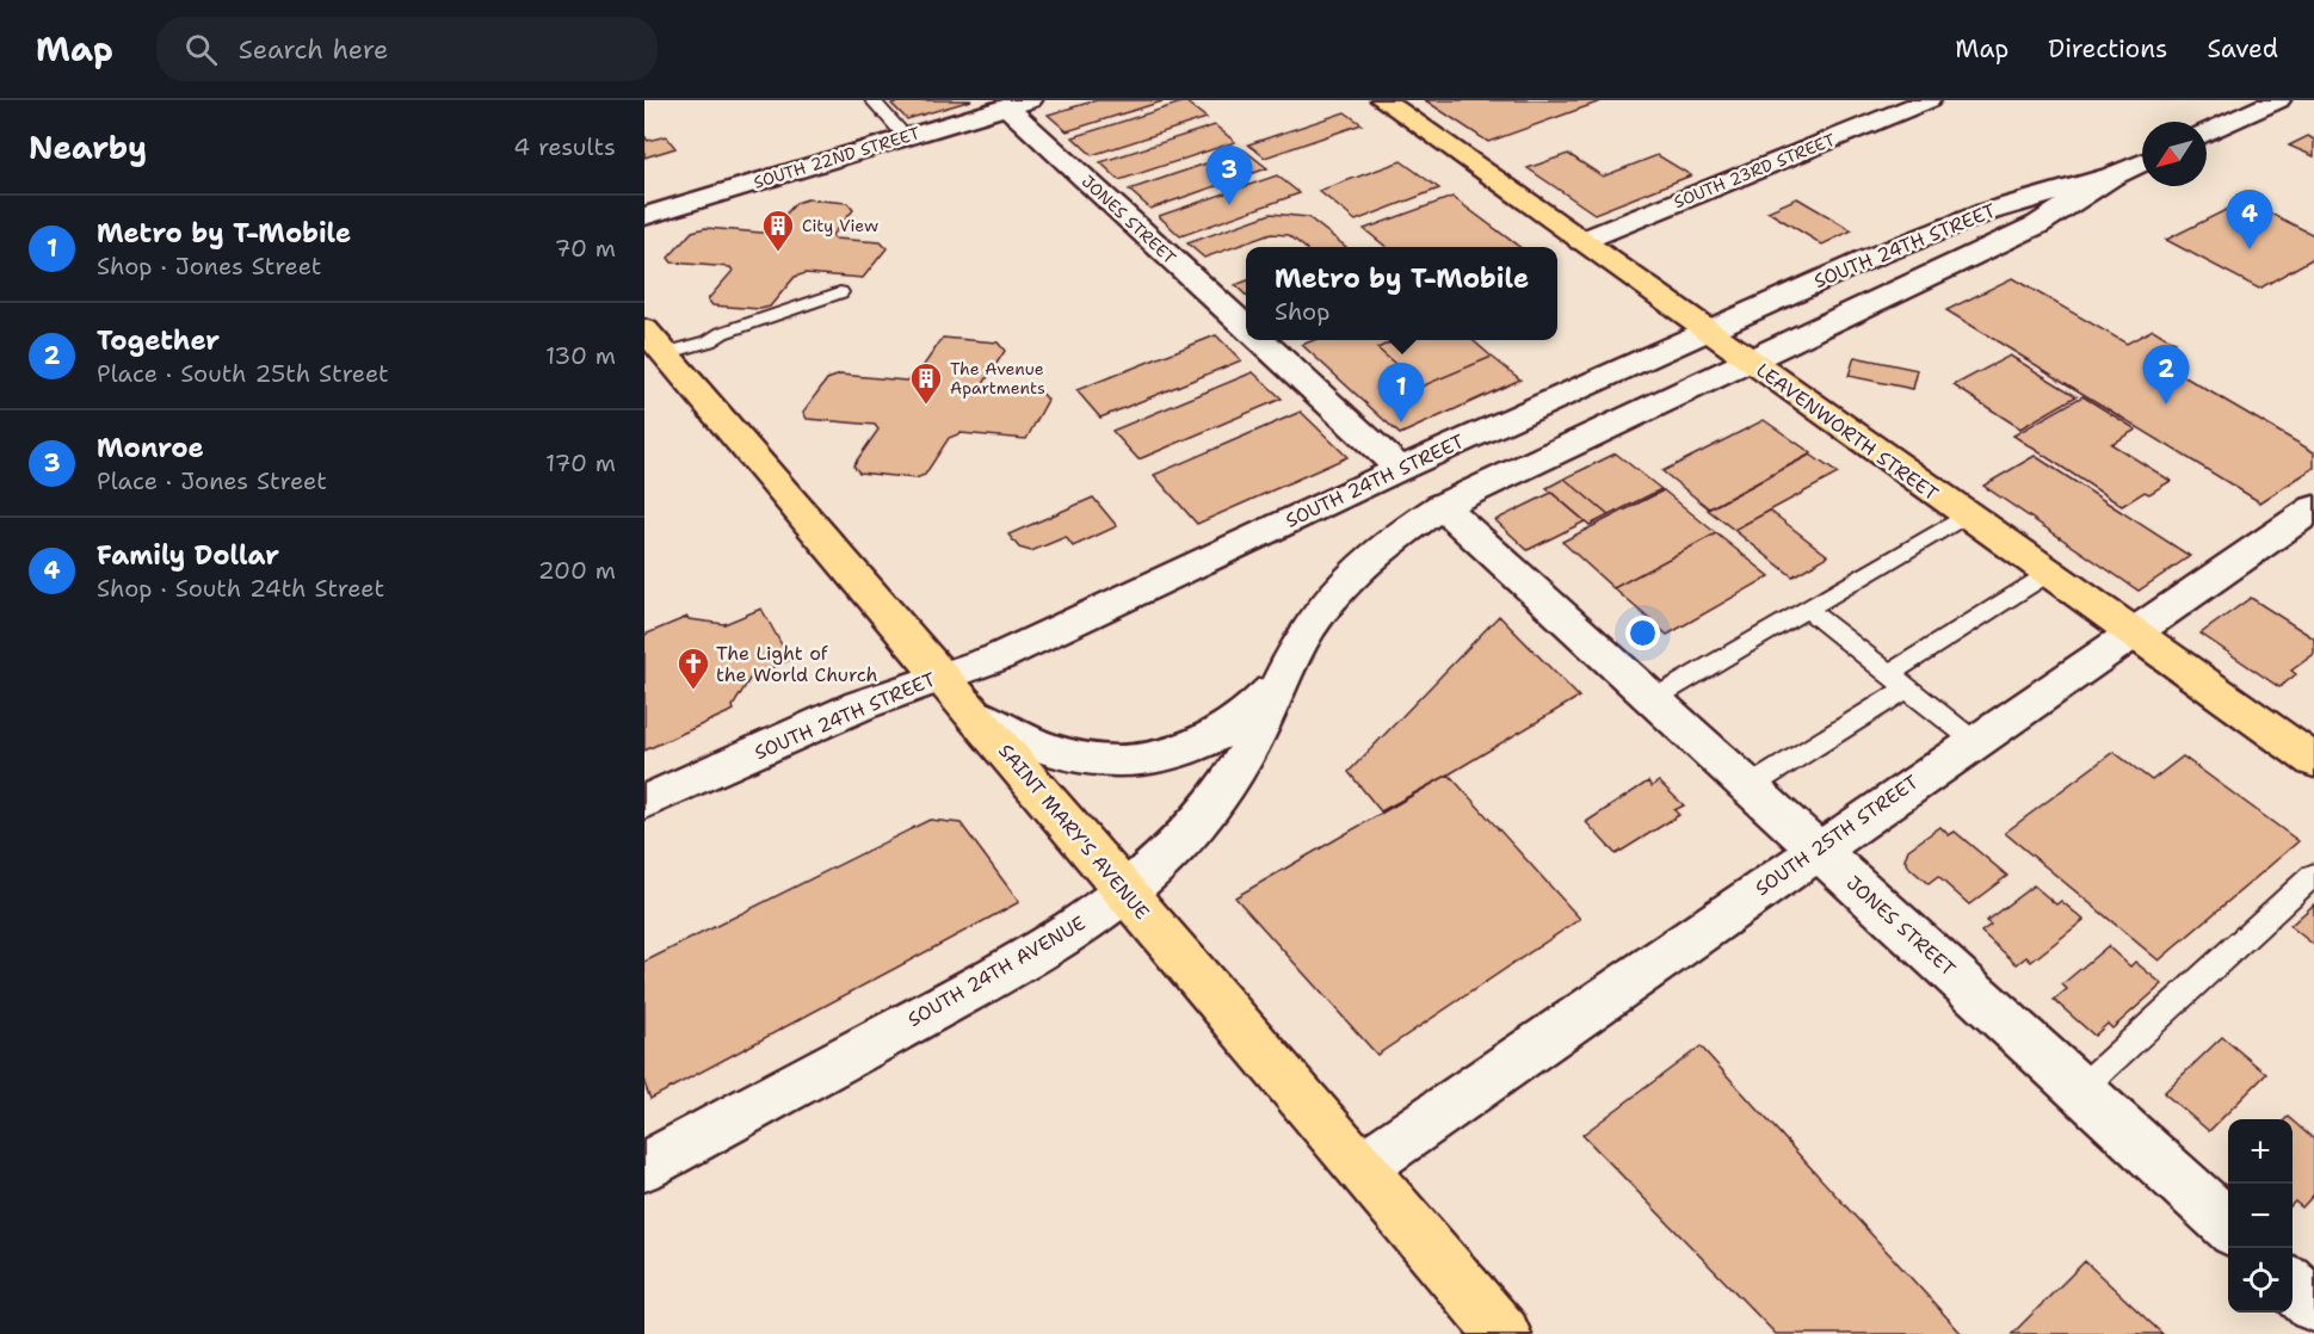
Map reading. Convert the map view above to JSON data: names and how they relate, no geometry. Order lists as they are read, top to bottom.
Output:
{
  "streets": {
    "main road": [
      "SOUTH 22ND STREET",
      "SOUTH 23RD STREET",
      "JONES STREET",
      "SOUTH 24TH STREET",
      "LEAVENWORTH STREET",
      "SAINT MARY'S AVENUE",
      "SOUTH 25TH STREET",
      "SOUTH 24TH AVENUE"
    ]
  },
  "crossings": [
    ["SOUTH 22ND STREET", "JONES STREET"],
    ["SOUTH 23RD STREET", "LEAVENWORTH STREET"],
    ["JONES STREET", "SOUTH 24TH STREET"],
    ["JONES STREET", "SOUTH 25TH STREET"],
    ["JONES STREET", "SOUTH 24TH AVENUE"],
    ["SOUTH 24TH STREET", "LEAVENWORTH STREET"],
    ["SOUTH 24TH STREET", "SAINT MARY'S AVENUE"],
    ["SOUTH 24TH STREET", "SOUTH 24TH AVENUE"],
    ["LEAVENWORTH STREET", "SOUTH 25TH STREET"],
    ["SAINT MARY'S AVENUE", "SOUTH 25TH STREET"],
    ["SAINT MARY'S AVENUE", "SOUTH 24TH AVENUE"]
  ],
  "places": {
    "building": ["City View", "The Avenue Apartments"],
    "church": ["The Light of the World Church"]
  },
  "north": "bottom left",
  "page": {
    "header": "Map",
    "search": "Search here",
    "nav": ["Map", "Directions", "Saved"],
    "heading": ["Nearby", "4 results"],
    "pins": [
      "3",
      "4",
      "2",
      "1"
    ],
    "list": [
      {
        "mark": "1",
        "name": "Metro by T-Mobile",
        "note": "Shop · Jones Street",
        "value": "70 m"
      },
      {
        "mark": "2",
        "name": "Together",
        "note": "Place · South 25th Street",
        "value": "130 m"
      },
      {
        "mark": "3",
        "name": "Monroe",
        "note": "Place · Jones Street",
        "value": "170 m"
      },
      {
        "mark": "4",
        "name": "Family Dollar",
        "note": "Shop · South 24th Street",
        "value": "200 m"
      }
    ],
    "popup": ["Metro by T-Mobile", "Shop"],
    "map_buttons": ["+", "−"]
  }
}
